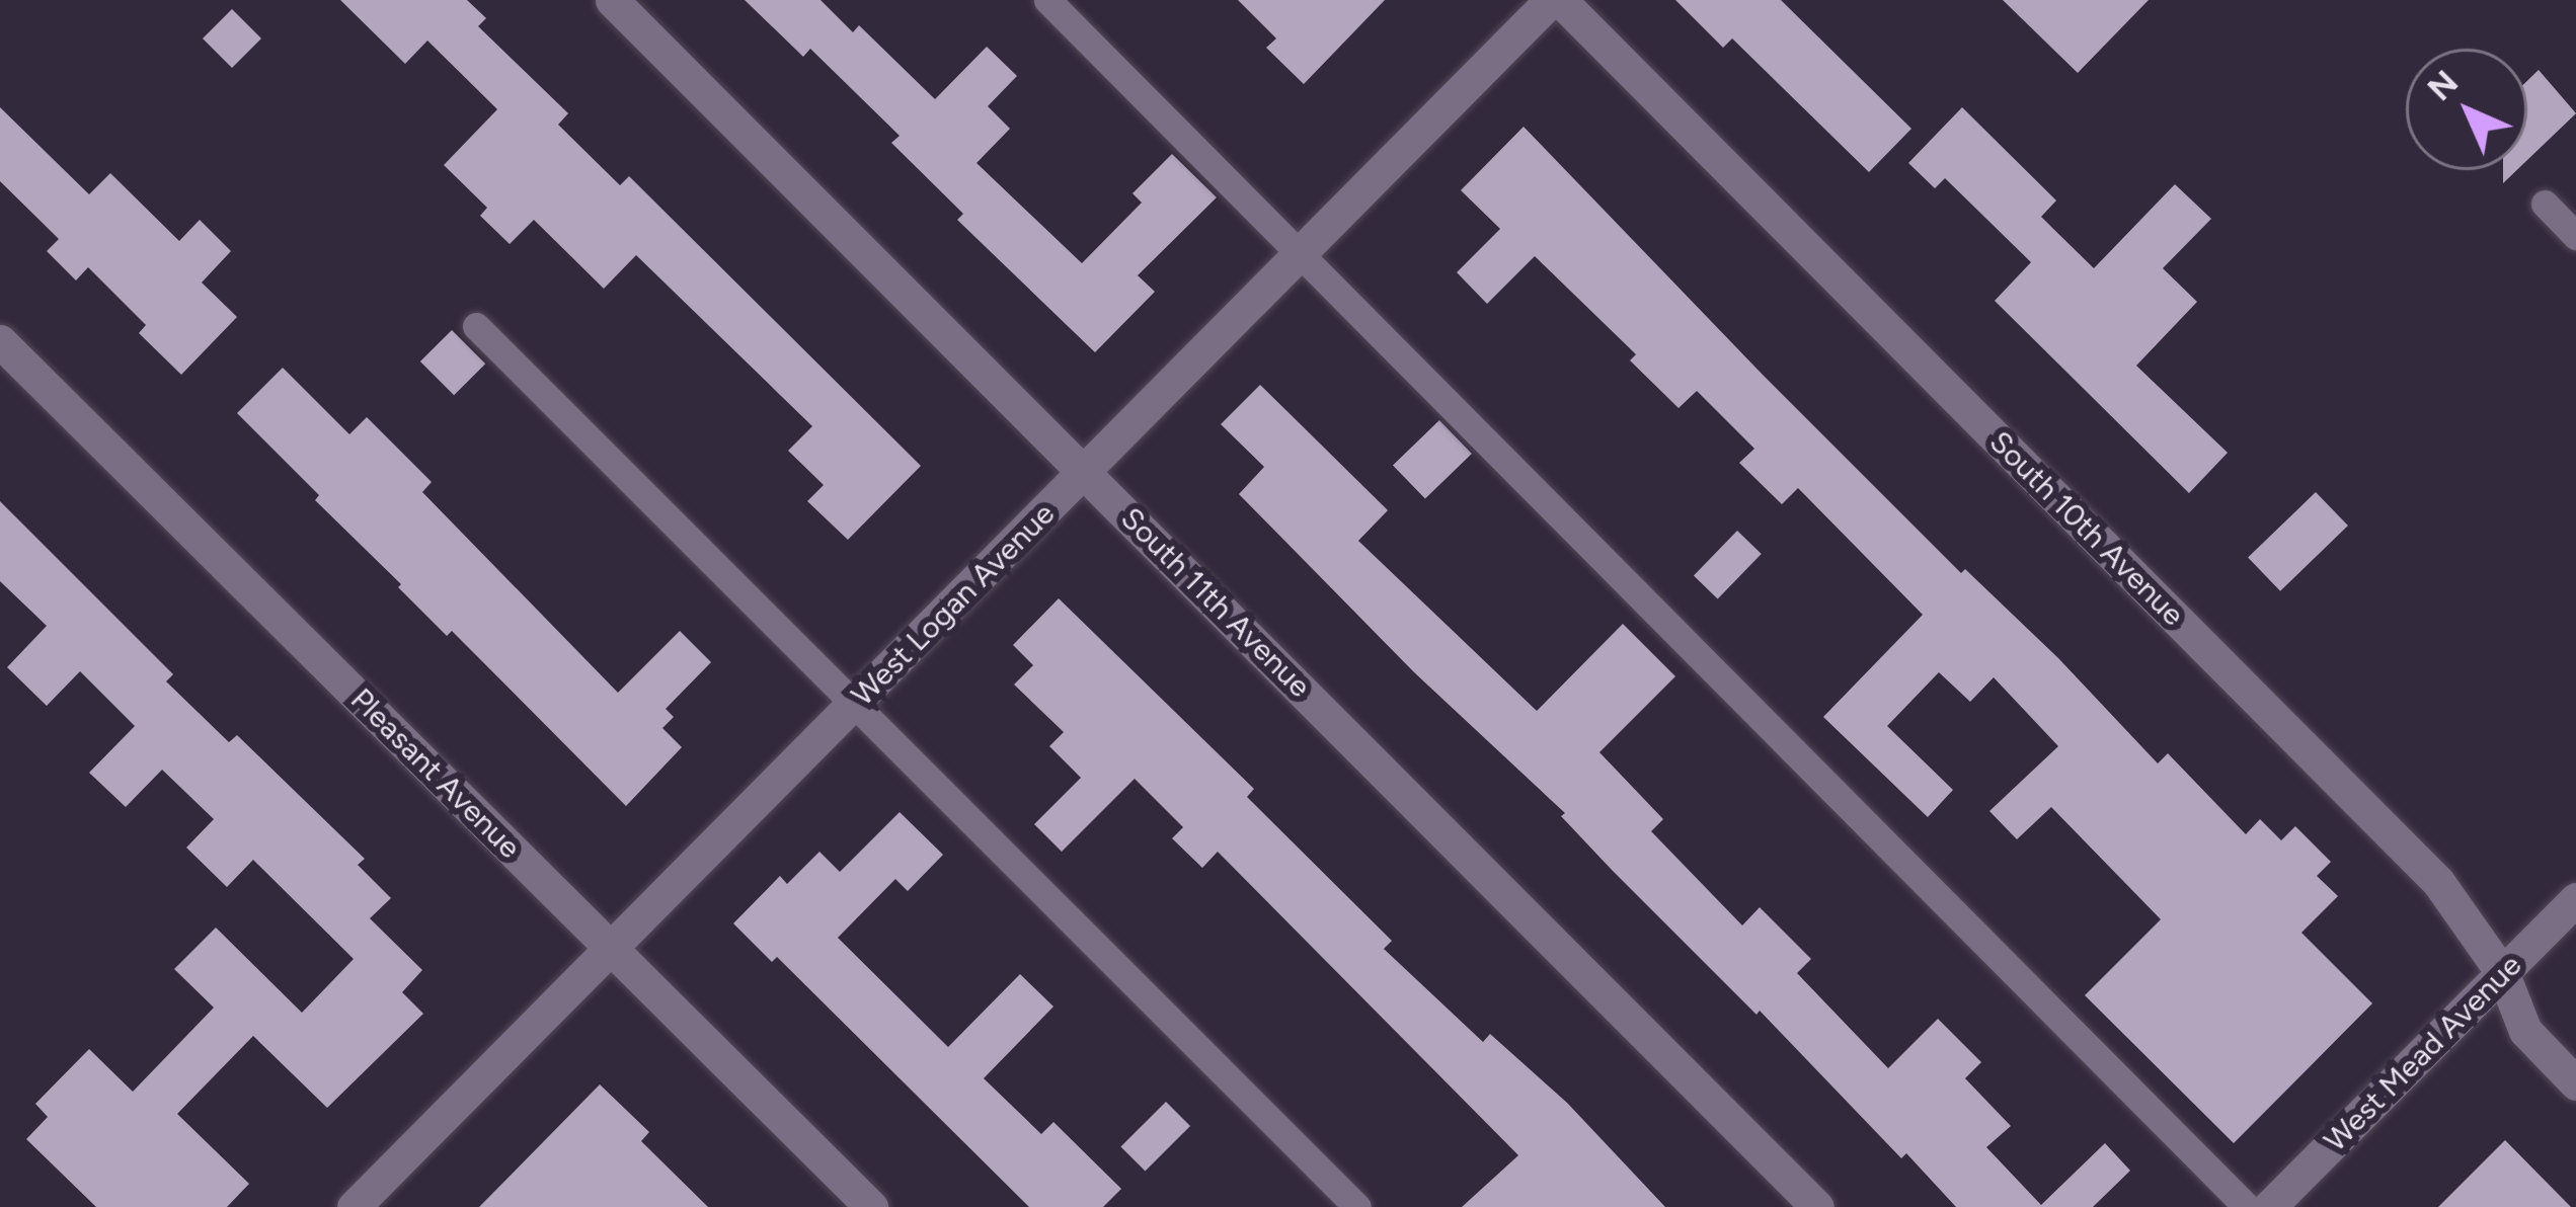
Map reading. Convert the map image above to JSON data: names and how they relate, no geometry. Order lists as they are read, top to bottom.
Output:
{
  "streets": {
    "street": [
      "South 10th Avenue",
      "South 11th Avenue",
      "West Logan Avenue",
      "Pleasant Avenue",
      "West Mead Avenue"
    ]
  },
  "crossings": [
    ["South 10th Avenue", "West Mead Avenue"],
    ["South 11th Avenue", "West Logan Avenue"],
    ["West Logan Avenue", "Pleasant Avenue"]
  ],
  "north": "top left"
}
